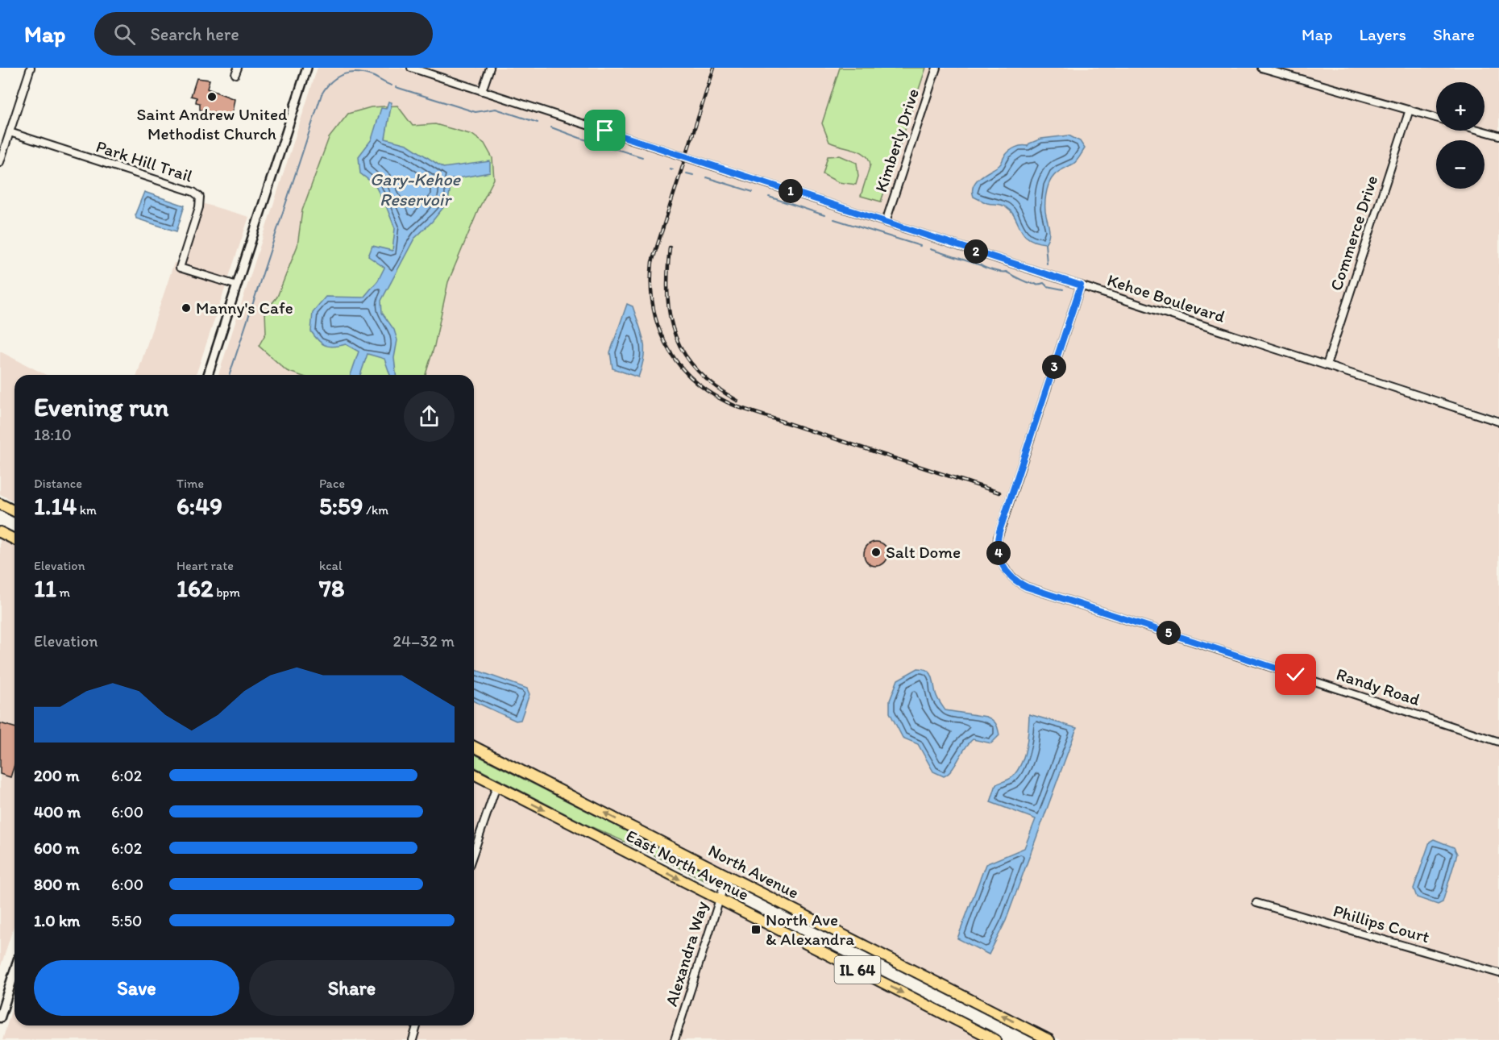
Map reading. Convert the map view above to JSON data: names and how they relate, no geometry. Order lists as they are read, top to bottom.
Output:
{
  "streets": {
    "main road": ["East North Avenue", "North Avenue", "IL 64"],
    "street": [
      "Kimberly Drive",
      "Park Hill Trail",
      "Commerce Drive",
      "Kehoe Boulevard",
      "Randy Road",
      "Phillips Court",
      "Alexandra Way"
    ]
  },
  "crossings": [
    ["Kimberly Drive", "Kehoe Boulevard"],
    ["Commerce Drive", "Kehoe Boulevard"],
    ["Kehoe Boulevard", "Randy Road"],
    ["East North Avenue", "Alexandra Way"],
    ["North Avenue", "Alexandra Way"]
  ],
  "one_way": ["East North Avenue", "North Avenue"],
  "water": ["Gary-Kehoe Reservoir"],
  "places": {
    "other": ["Saint Andrew United Methodist Church", "Manny's Cafe", "Salt Dome"],
    "transit": ["North Ave & Alexandra"]
  },
  "page": {
    "header": "Map",
    "search": "Search here",
    "nav": ["Map", "Layers", "Share"],
    "map_buttons": ["+", "−"],
    "pins": [
      "1",
      "2",
      "3",
      "4",
      "5"
    ],
    "heading": ["Evening run", "18:10"],
    "stats": [
      ["Distance", "1.14 km"],
      ["Time", "6:49"],
      ["Pace", "5:59 /km"],
      ["Elevation", "11 m"],
      ["Heart rate", "162 bpm"],
      ["kcal", "78"]
    ],
    "chart": ["Elevation", "24–32 m"],
    "list": [
      {
        "name": "200 m",
        "note": "6:02"
      },
      {
        "name": "400 m",
        "note": "6:00"
      },
      {
        "name": "600 m",
        "note": "6:02"
      },
      {
        "name": "800 m",
        "note": "6:00"
      },
      {
        "name": "1.0 km",
        "note": "5:50"
      }
    ],
    "buttons": ["Save", "Share"]
  }
}
